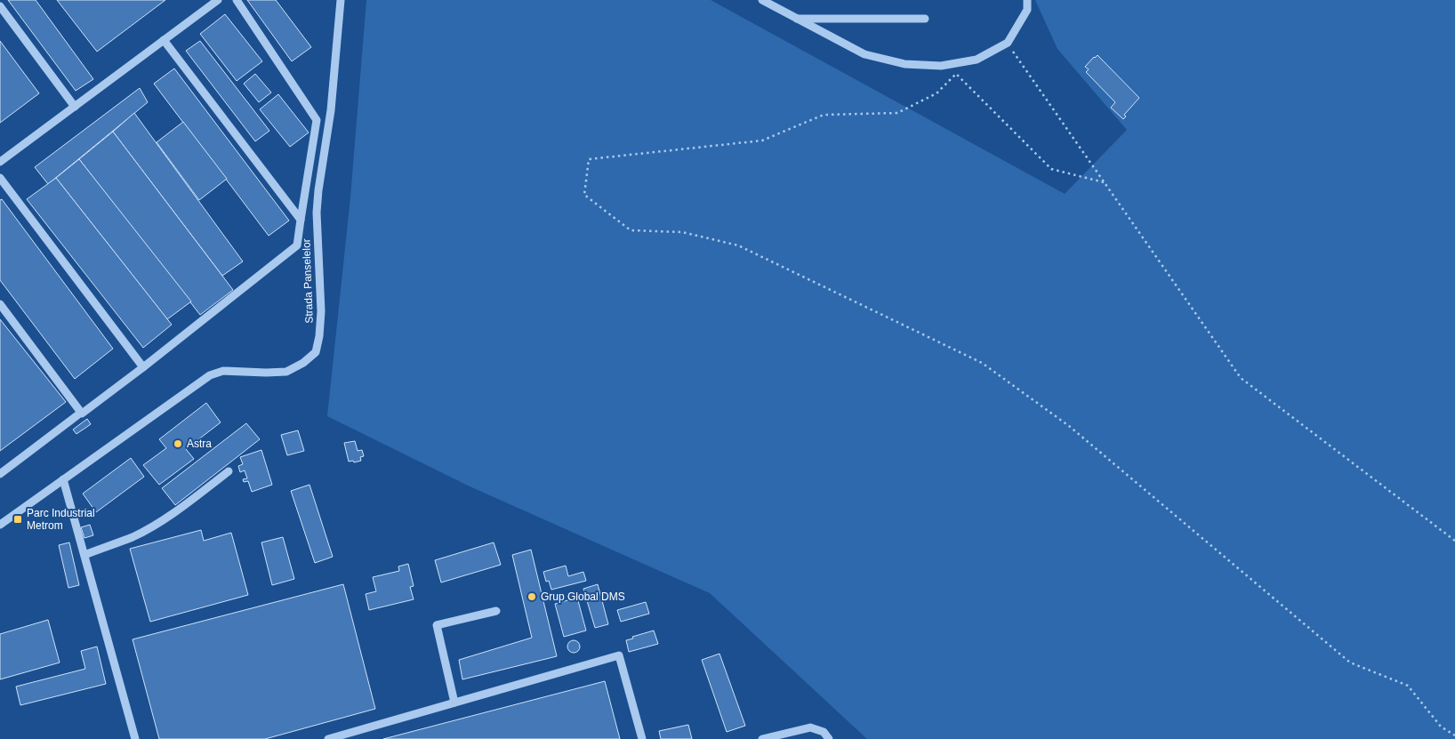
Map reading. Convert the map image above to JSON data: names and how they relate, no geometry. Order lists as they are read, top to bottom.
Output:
{
  "streets": {
    "street": ["Strada Panselelor"]
  },
  "places": {
    "other": ["Astra", "Grup Global DMS"],
    "transit": ["Parc Industrial Metrom"]
  }
}
